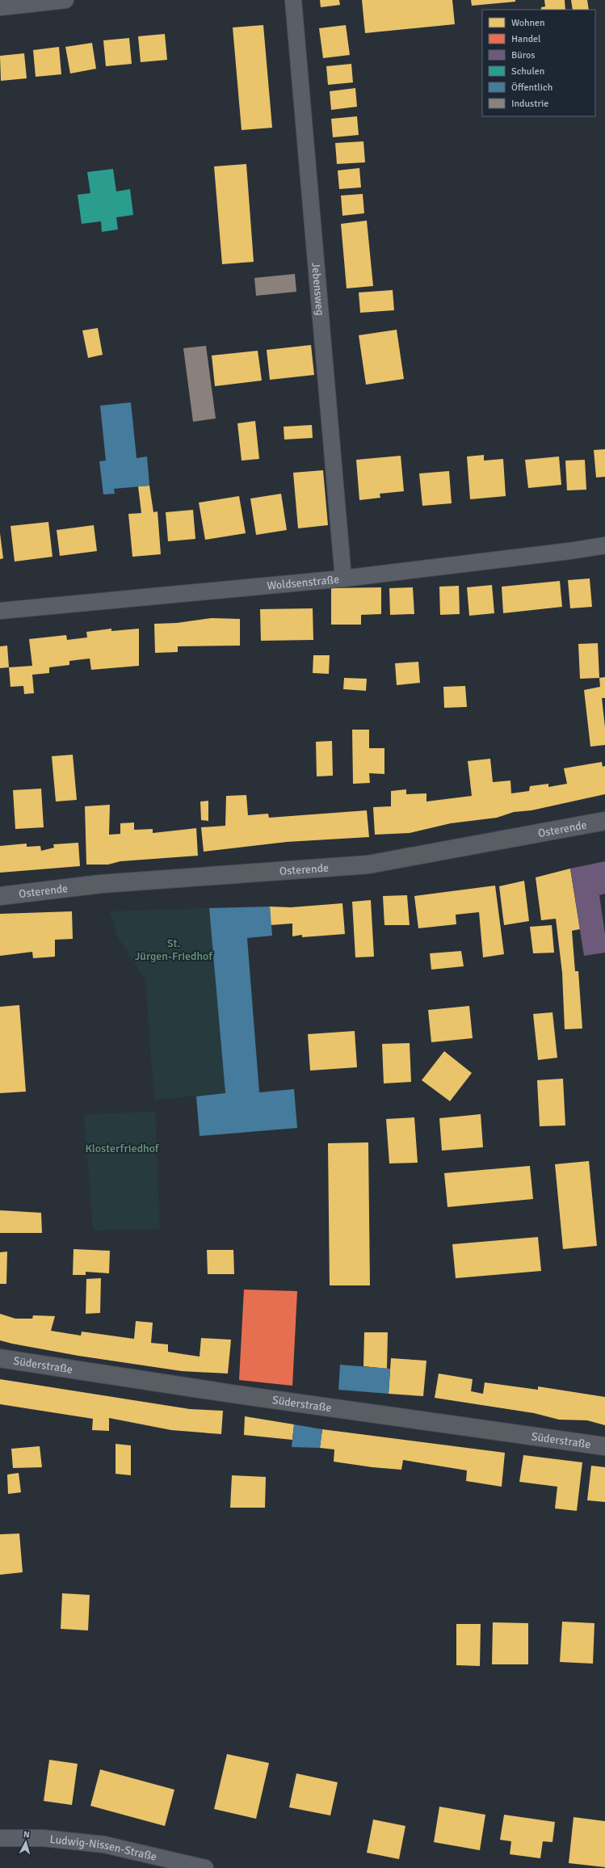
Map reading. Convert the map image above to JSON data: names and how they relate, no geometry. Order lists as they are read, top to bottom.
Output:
{
  "streets": {
    "main road": ["Osterende", "Süderstraße"],
    "street": ["Jebensweg", "Woldsenstraße", "Ludwig-Nissen-Straße"]
  },
  "crossings": [
    ["Jebensweg", "Woldsenstraße"]
  ],
  "parks": ["St. Jürgen-Friedhof", "Klosterfriedhof"],
  "legend": [
    "Wohnen",
    "Handel",
    "Büros",
    "Schulen",
    "Öffentlich",
    "Industrie"
  ],
  "north": "top"
}
